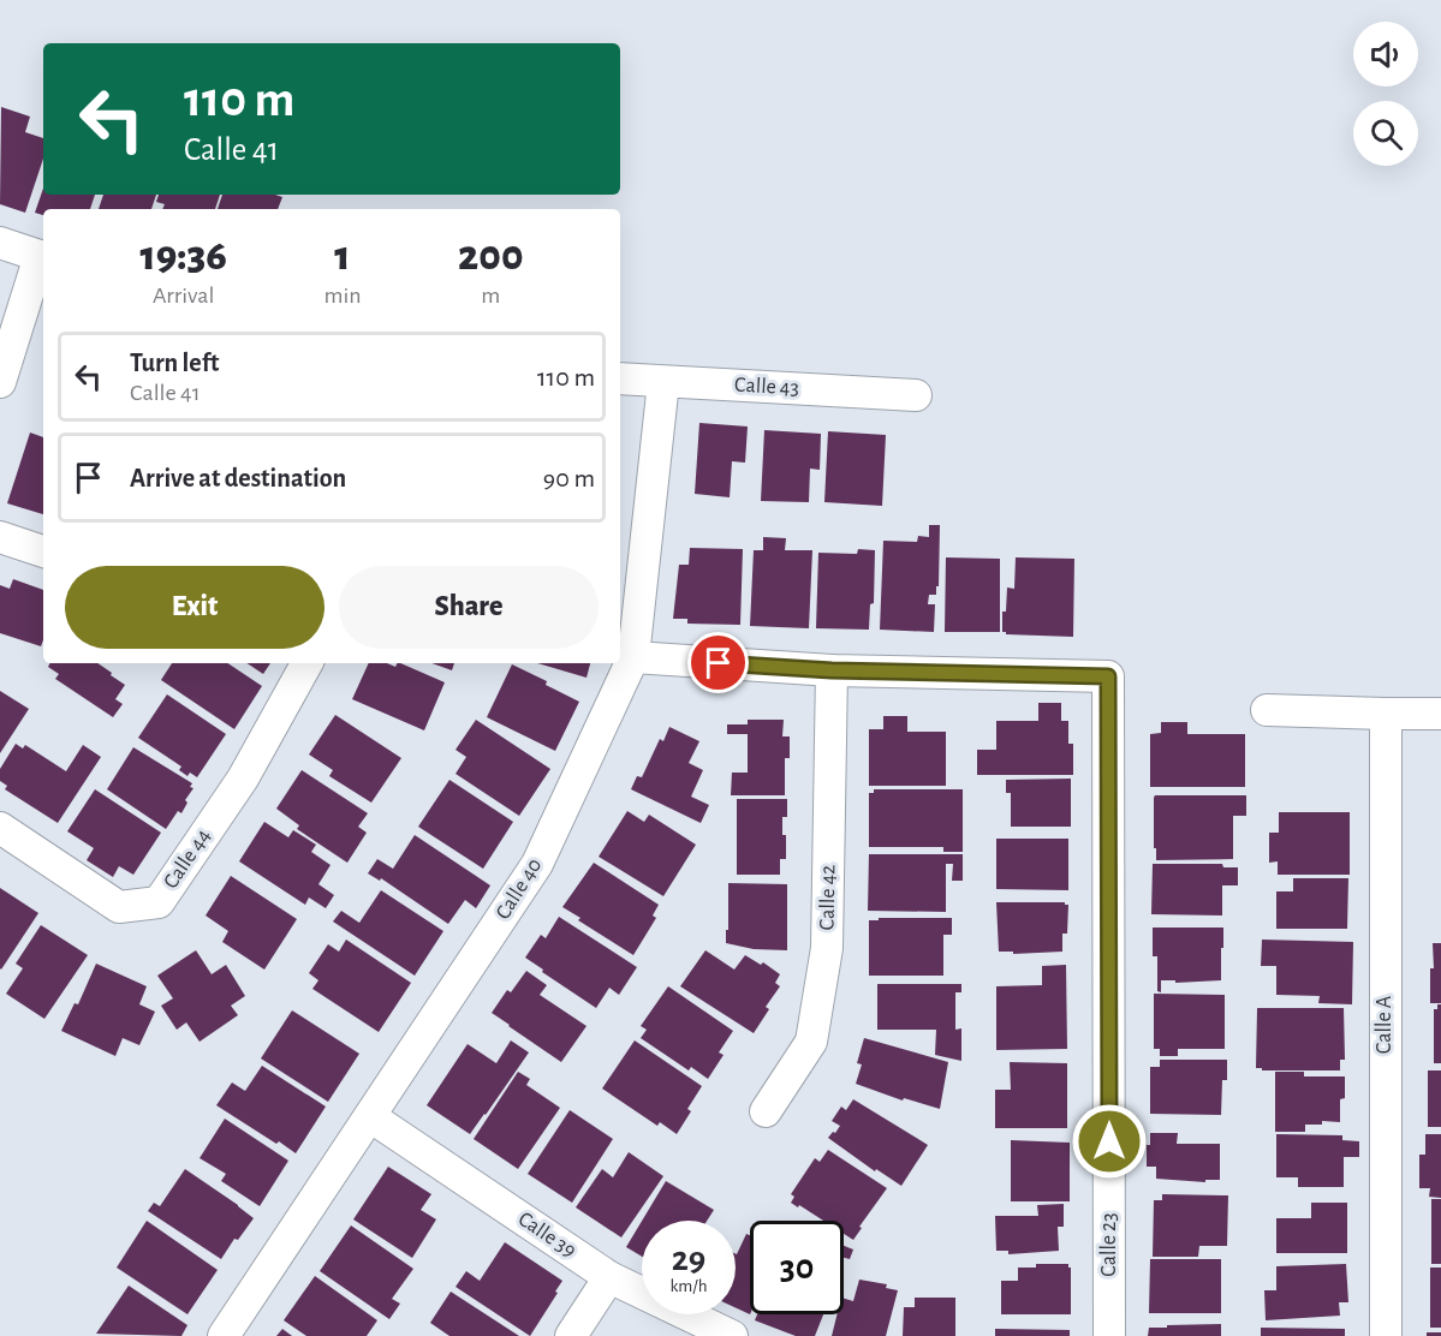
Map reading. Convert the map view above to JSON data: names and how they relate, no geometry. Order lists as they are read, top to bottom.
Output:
{
  "streets": {
    "street": [
      "Calle 43",
      "Calle 44",
      "Calle 40",
      "Calle 42",
      "Calle A",
      "Calle 39",
      "Calle 23"
    ]
  },
  "crossings": [
    ["Calle 43", "Calle 40"],
    ["Calle 40", "Calle 39"],
    ["Calle 42", "Calle 23"]
  ],
  "page": {
    "turn": ["110 m", "Calle 41"],
    "eta": [
      "19:36",
      "Arrival",
      "1",
      "min",
      "200",
      "m"
    ],
    "list": [
      {
        "name": "Turn left",
        "note": "Calle 41",
        "value": "110 m"
      },
      {
        "name": "Arrive at destination",
        "value": "90 m"
      }
    ],
    "buttons": ["Exit", "Share"],
    "speed": "29 km/h",
    "limit": "30"
  }
}
